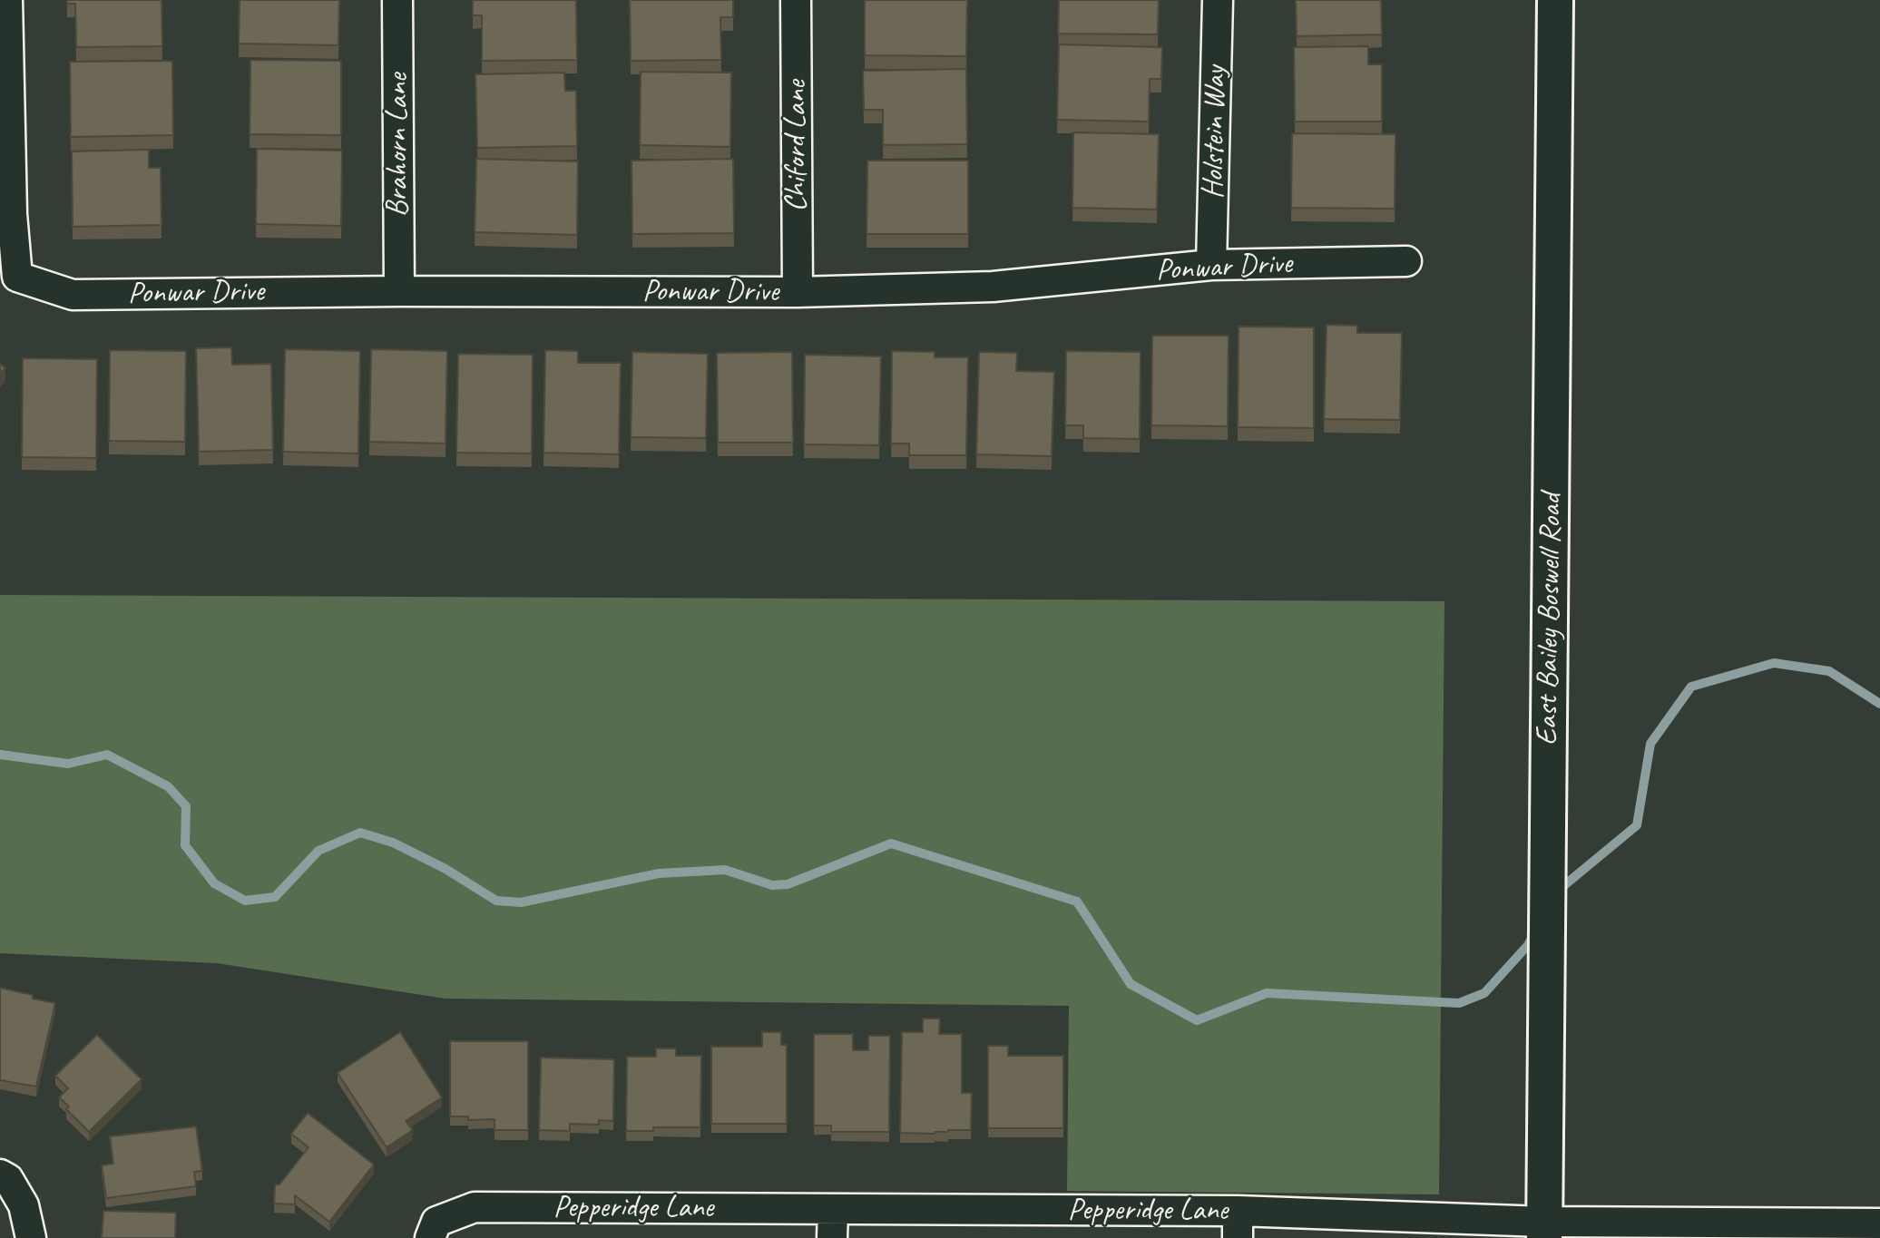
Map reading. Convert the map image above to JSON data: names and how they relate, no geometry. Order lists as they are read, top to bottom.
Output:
{
  "streets": {
    "street": [
      "Holstein Way",
      "Brahorn Lane",
      "Chiford Lane",
      "Ponwar Drive",
      "East Bailey Boswell Road",
      "Pepperidge Lane"
    ]
  },
  "crossings": [
    ["Holstein Way", "Ponwar Drive"],
    ["Brahorn Lane", "Ponwar Drive"],
    ["Chiford Lane", "Ponwar Drive"],
    ["East Bailey Boswell Road", "Pepperidge Lane"]
  ]
}
